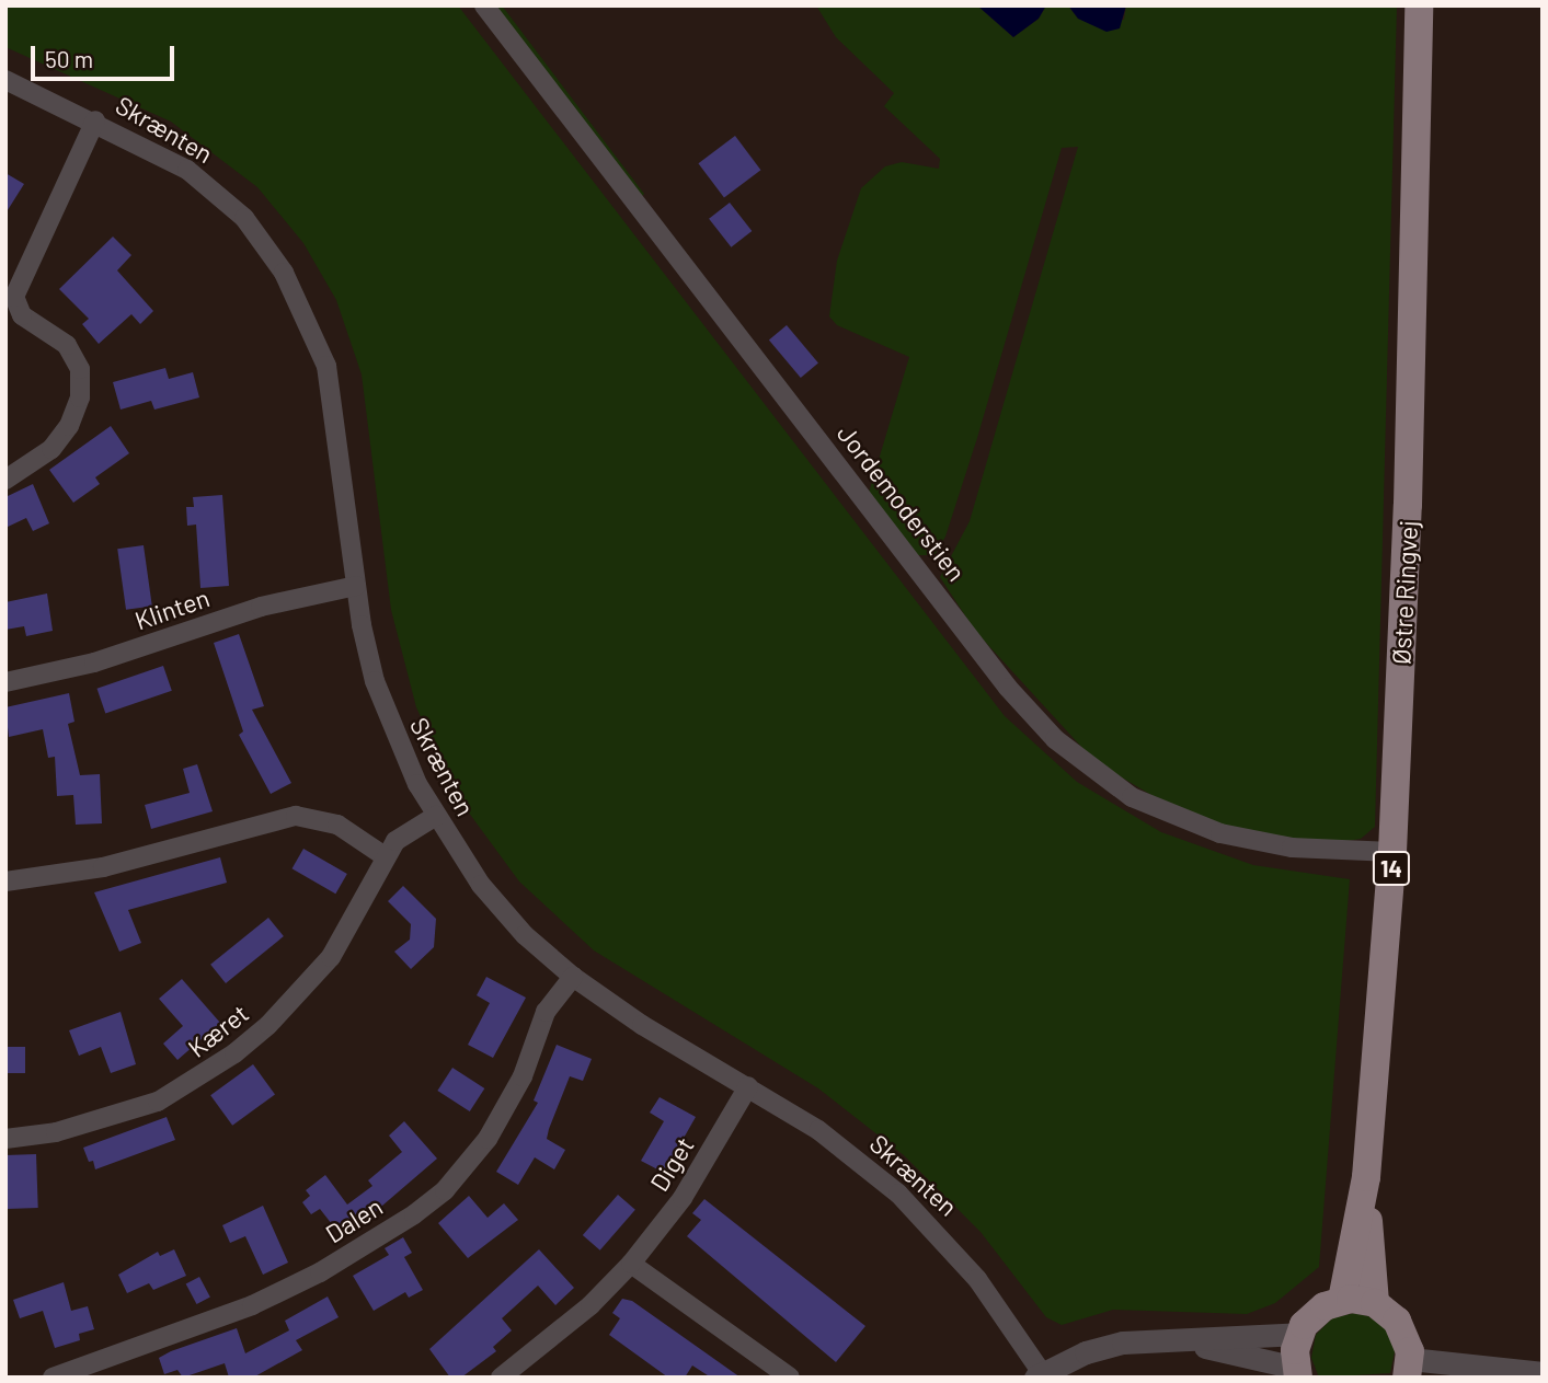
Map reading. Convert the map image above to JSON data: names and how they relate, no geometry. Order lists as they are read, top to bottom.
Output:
{
  "streets": {
    "main road": ["Østre Ringvej", "14"],
    "street": [
      "Skrænten",
      "Jordemoderstien",
      "Klinten",
      "Kæret",
      "Diget",
      "Dalen"
    ]
  },
  "crossings": [
    ["Skrænten", "Klinten"],
    ["Skrænten", "Kæret"],
    ["Skrænten", "Diget"],
    ["Skrænten", "Dalen"],
    ["Jordemoderstien", "Østre Ringvej"]
  ],
  "scale_bar": "50 m"
}
